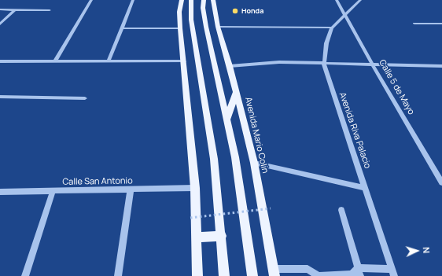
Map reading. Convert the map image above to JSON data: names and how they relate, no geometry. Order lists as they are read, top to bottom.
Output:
{
  "streets": {
    "main road": ["Avenida Mario Colín"],
    "street": ["Calle 5 de Mayo", "Avenida Riva Palacio", "Calle San Antonio"]
  },
  "crossings": [
    ["Calle 5 de Mayo", "Avenida Riva Palacio"]
  ],
  "places": ["Honda"],
  "north": "right"
}
